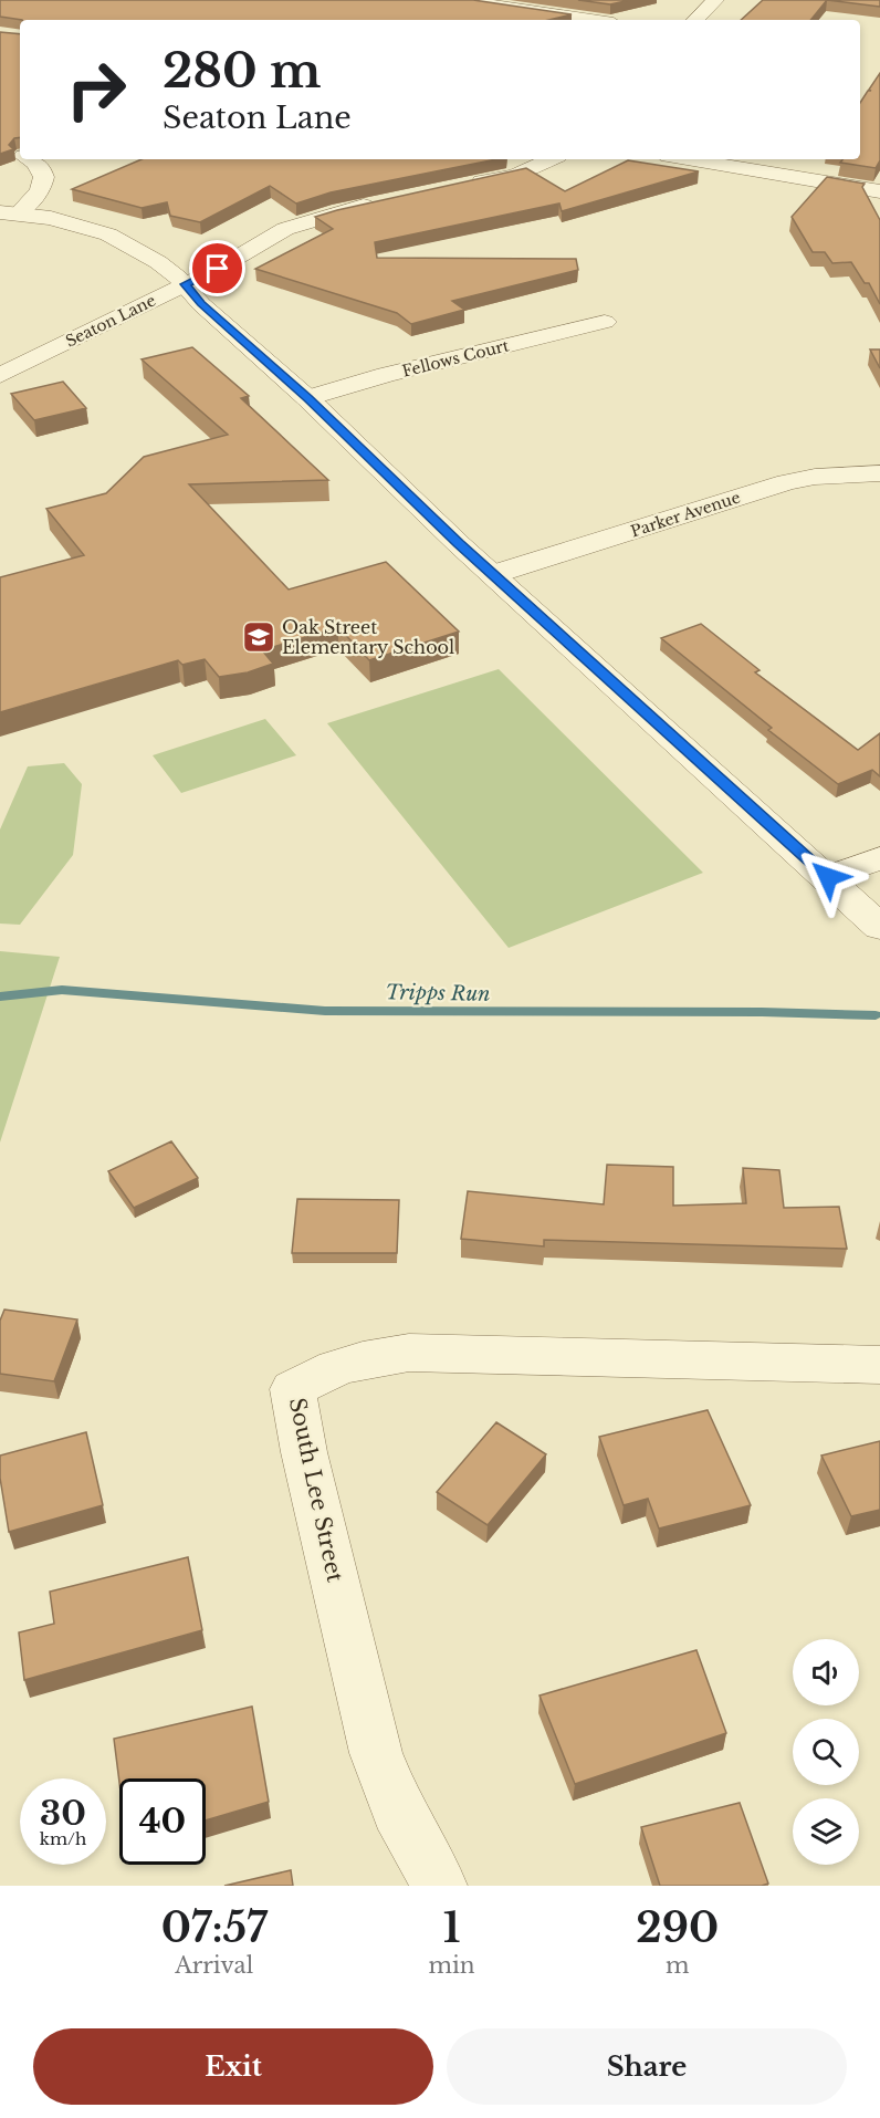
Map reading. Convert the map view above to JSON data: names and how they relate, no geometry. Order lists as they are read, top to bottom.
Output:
{
  "streets": {
    "street": [
      "Seaton Lane",
      "Fellows Court",
      "Parker Avenue",
      "South Lee Street"
    ]
  },
  "water": ["Tripps Run"],
  "places": {
    "school or university": ["Oak Street Elementary School"]
  },
  "page": {
    "turn": ["280 m", "Seaton Lane"],
    "speed": "30 km/h",
    "limit": "40",
    "eta": [
      "07:57",
      "Arrival",
      "1",
      "min",
      "290",
      "m"
    ],
    "buttons": ["Exit", "Share"]
  }
}
